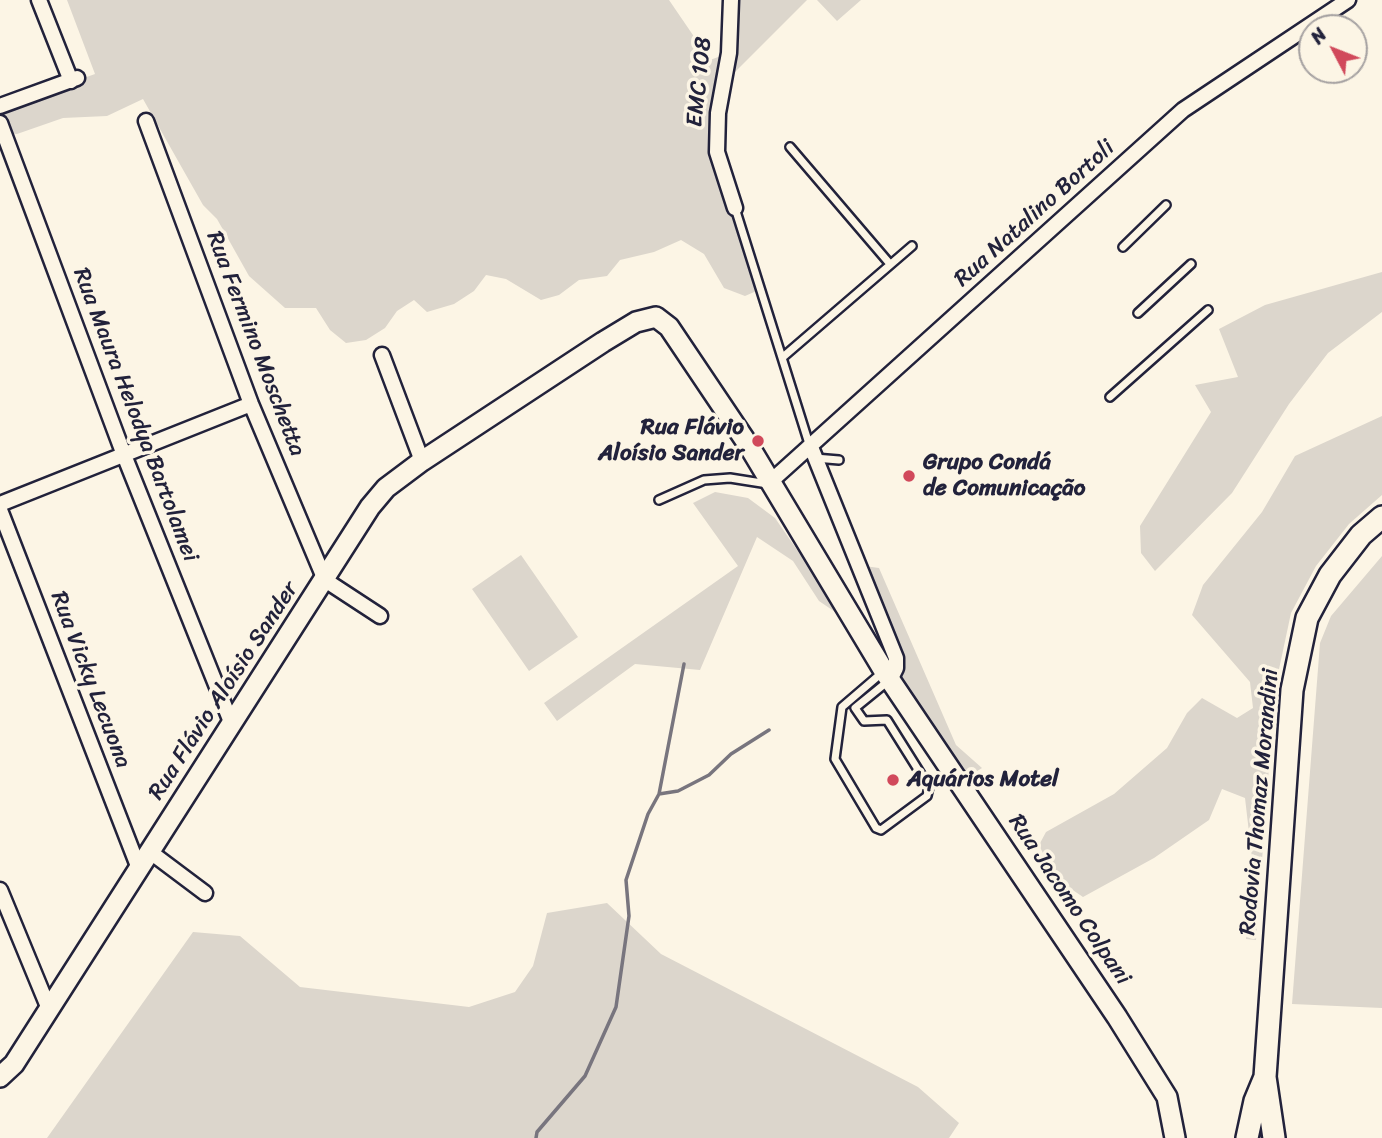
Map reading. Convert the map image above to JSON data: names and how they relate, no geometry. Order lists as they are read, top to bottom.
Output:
{
  "streets": {
    "main road": ["Rodovia Thomaz Morandini"],
    "street": [
      "EMC 108",
      "Rua Natalino Bortoli",
      "Rua Fermino Moschetta",
      "Rua Maura Helodya Bartolamei",
      "Rua Vicky Lecuona",
      "Rua Flávio Aloísio Sander",
      "Rua Jacomo Colpani"
    ]
  },
  "crossings": [
    ["Rua Natalino Bortoli", "Rua Flávio Aloísio Sander"],
    ["Rua Natalino Bortoli", "Rua Jacomo Colpani"],
    ["Rua Fermino Moschetta", "Rua Flávio Aloísio Sander"],
    ["Rua Maura Helodya Bartolamei", "Rua Flávio Aloísio Sander"],
    ["Rua Vicky Lecuona", "Rua Flávio Aloísio Sander"],
    ["Rua Flávio Aloísio Sander", "Rua Jacomo Colpani"]
  ],
  "places": ["Rua Flávio Aloísio Sander", "Grupo Condá de Comunicação", "Aquários Motel"],
  "north": "top left"
}
